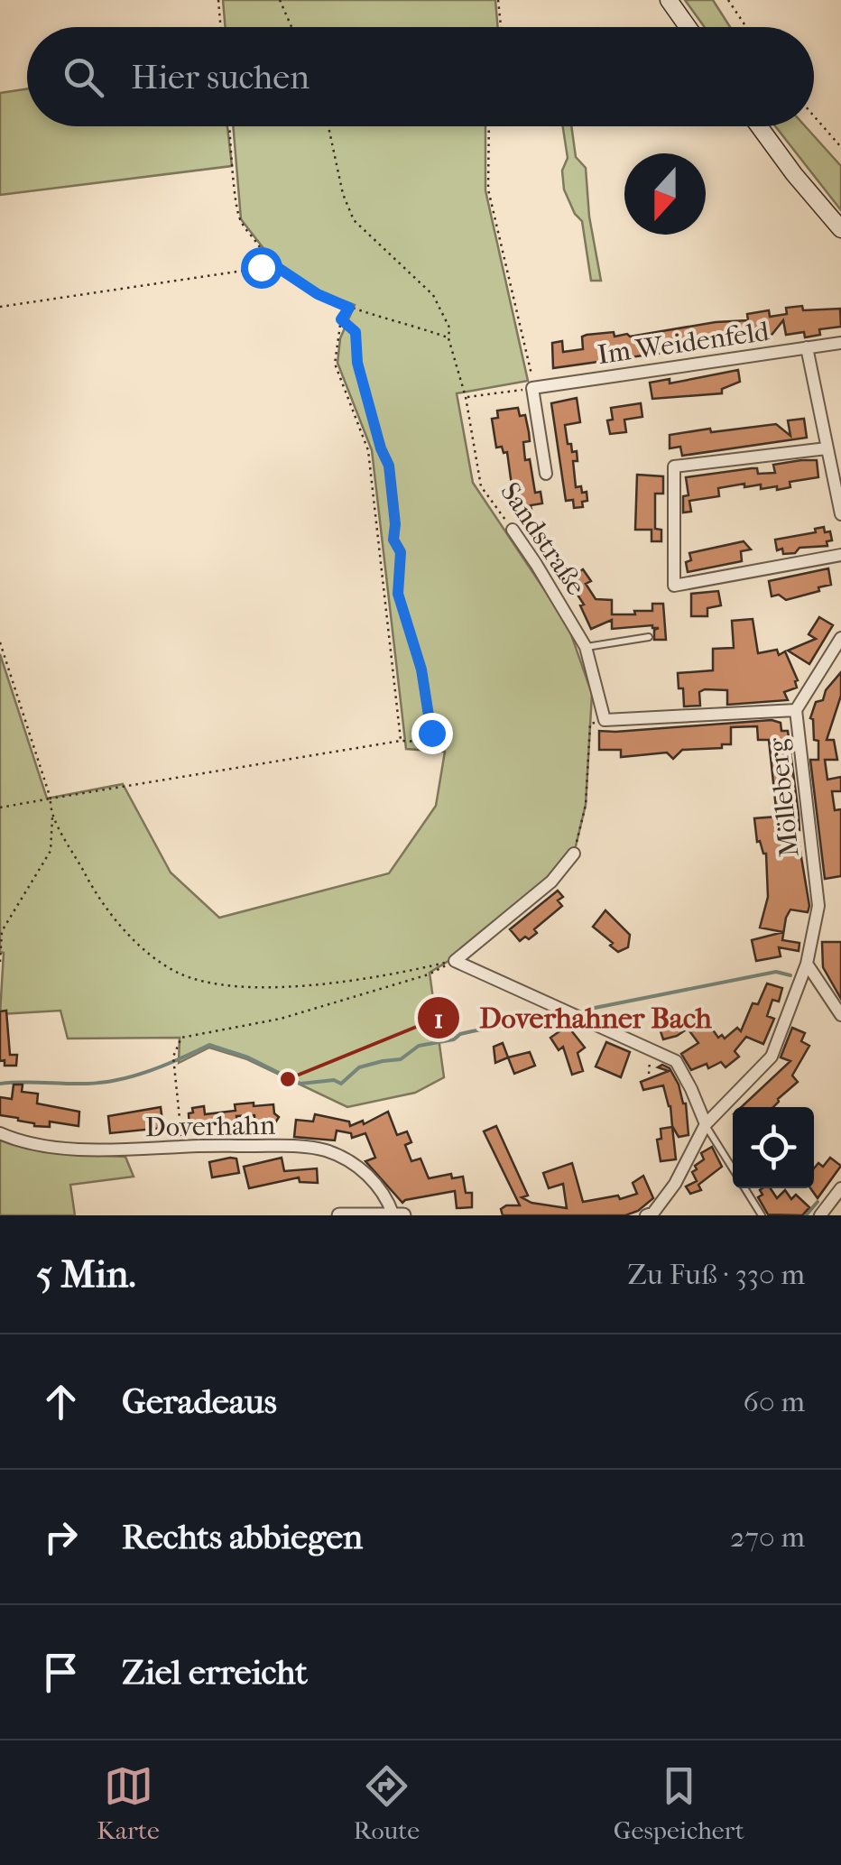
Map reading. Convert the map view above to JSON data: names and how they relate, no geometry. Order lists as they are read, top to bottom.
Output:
{
  "streets": {
    "street": [
      "Im Weidenfeld",
      "Sandstraße",
      "Mölleberg",
      "Doverhahn"
    ]
  },
  "places": ["Doverhahner Bach"],
  "north": "bottom",
  "page": {
    "search": "Hier suchen",
    "heading": ["5 Min.", "Zu Fuß · 330 m"],
    "list": [
      ["Geradeaus", "60 m"],
      ["Rechts abbiegen", "270 m"],
      "Ziel erreicht"
    ],
    "nav": ["Karte", "Route", "Gespeichert"]
  }
}
